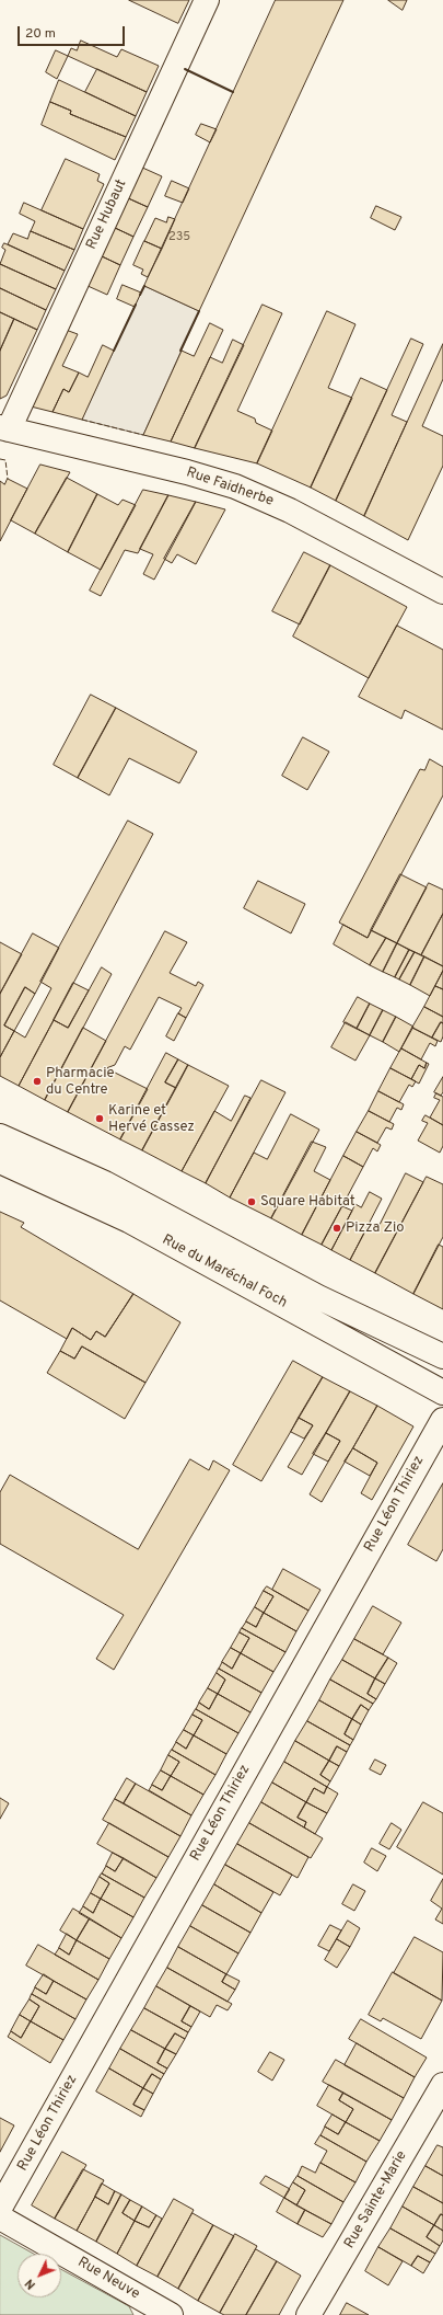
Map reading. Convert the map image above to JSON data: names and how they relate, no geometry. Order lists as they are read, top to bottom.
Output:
{
  "streets": {
    "street": [
      "Rue Hubaut",
      "Rue Faidherbe",
      "Rue du Maréchal Foch",
      "Rue Léon Thiriez",
      "Rue Sainte-Marie",
      "Rue Neuve"
    ]
  },
  "crossings": [
    ["Rue Hubaut", "Rue Faidherbe"]
  ],
  "places": [
    "Pharmacie du Centre",
    "Karine et Hervé Cassez",
    "Square Habitat",
    "Pizza Zio"
  ],
  "house_numbers": ["235"],
  "scale_bar": "20 m",
  "north": "bottom left"
}
